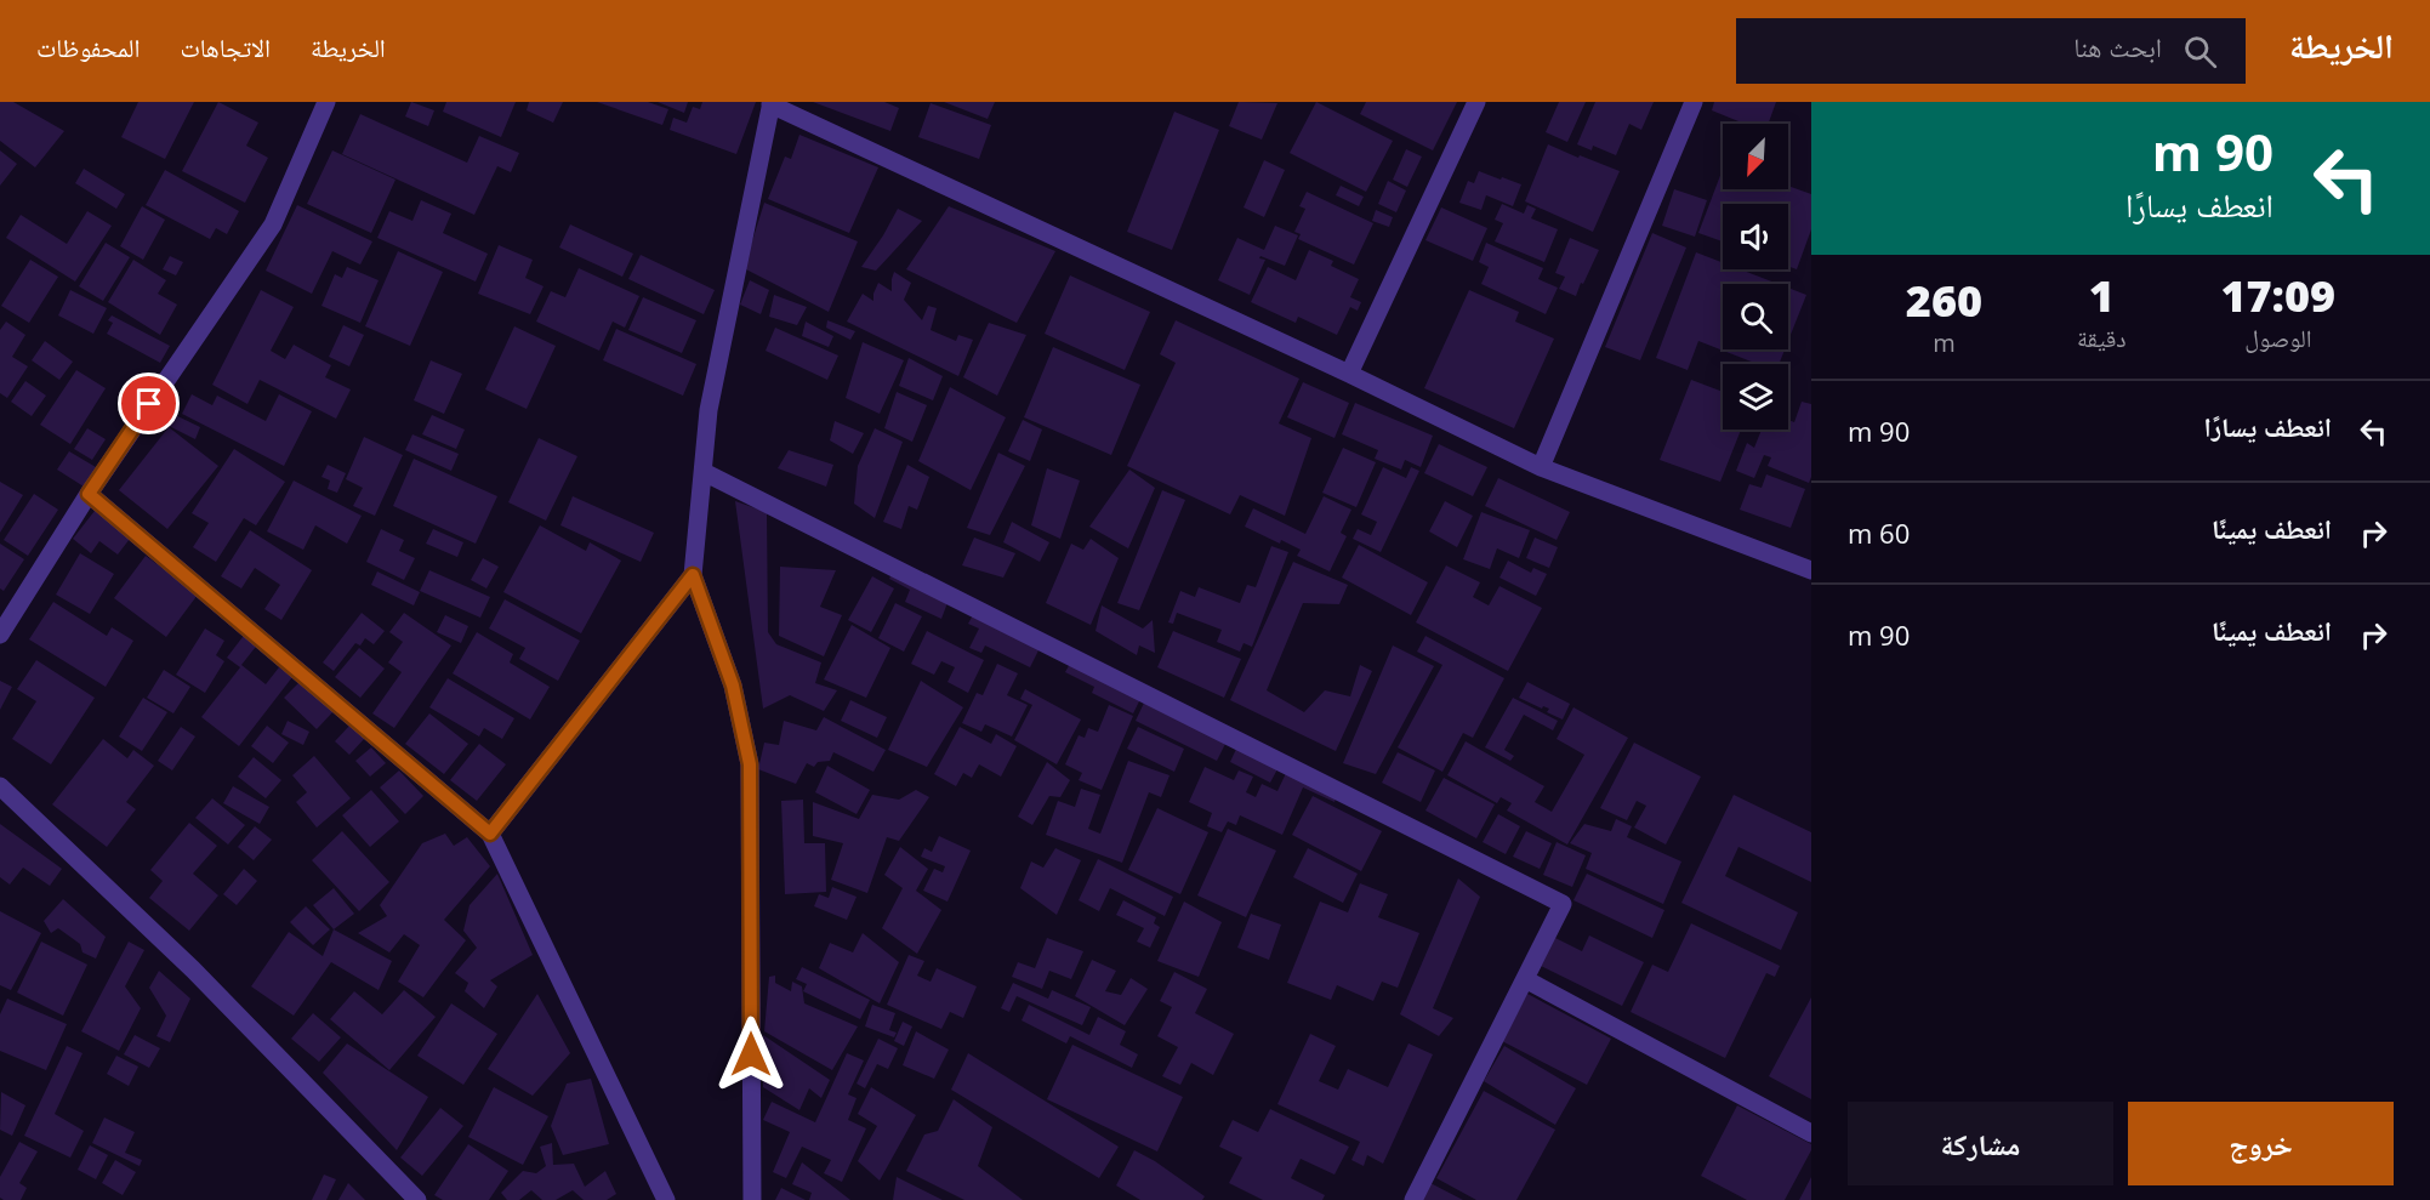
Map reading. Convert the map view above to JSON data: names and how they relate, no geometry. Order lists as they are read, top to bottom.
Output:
{
  "north": "bottom left",
  "page": {
    "header": "الخريطة",
    "search": "ابحث هنا",
    "nav": ["الخريطة", "الاتجاهات", "المحفوظات"],
    "turn": ["90 m", "انعطف يسارًا"],
    "eta": [
      "17:09",
      "الوصول",
      "1",
      "دقيقة",
      "260",
      "m"
    ],
    "list": [
      {
        "name": "انعطف يسارًا",
        "value": "90 m"
      },
      {
        "name": "انعطف يمينًا",
        "value": "60 m"
      },
      {
        "name": "انعطف يمينًا",
        "value": "90 m"
      }
    ],
    "buttons": ["خروج", "مشاركة"]
  }
}
